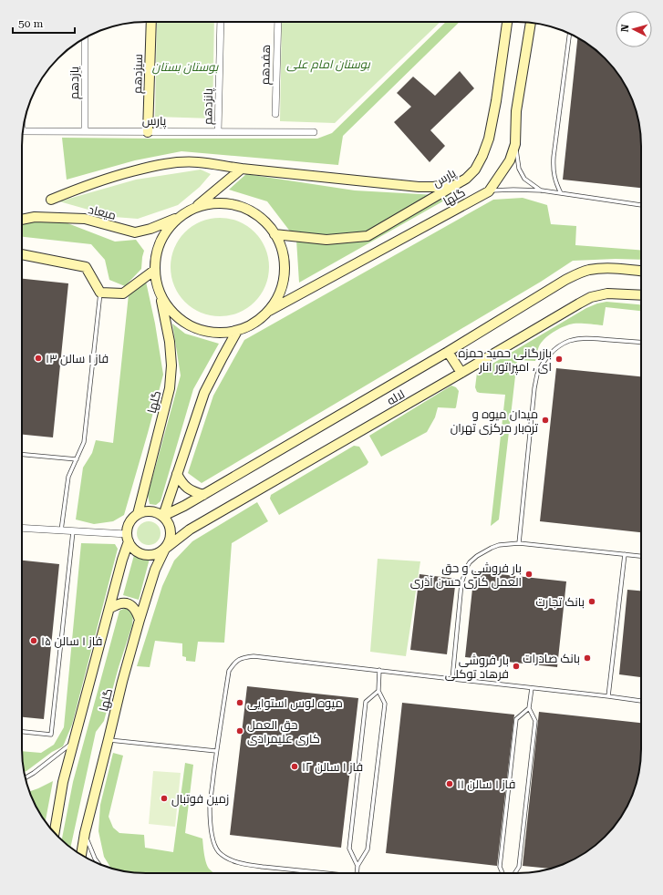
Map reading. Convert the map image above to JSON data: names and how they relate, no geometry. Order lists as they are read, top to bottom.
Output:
{
  "streets": {
    "street": [
      "هفدهم",
      "سیزدهم",
      "یازدهم",
      "پانزدهم",
      "پارس",
      "گلها",
      "میعاد",
      "لاله"
    ]
  },
  "crossings": [
    ["سیزدهم", "پارس"],
    ["یازدهم", "پارس"],
    ["پانزدهم", "پارس"],
    ["پارس", "گلها"],
    ["پارس", "میعاد"],
    ["گلها", "میعاد"],
    ["گلها", "لاله"]
  ],
  "parks": ["بوستان امام علی", "بوستان بستان"],
  "places": [
    "فاز ۱ سالن ۱۳",
    "بازرگانی حمید حمزه ای ، امپراتور انار",
    "میدان میوه و تره‌بار مرکزی تهران",
    "بار فروشی و حق العمل کاری حسن آذری",
    "بانک تجارت",
    "فاز ۱ سالن ۱۵",
    "بانک صادرات",
    "بار فروشی فرهاد توکلی",
    "میوه لوس استوایی",
    "حق العمل کاری علیمرادی",
    "فاز ۱ سالن ۱۲",
    "فاز ۱ سالن ۱۱",
    "زمین فوتبال"
  ],
  "scale_bar": "50 m",
  "north": "left"
}
